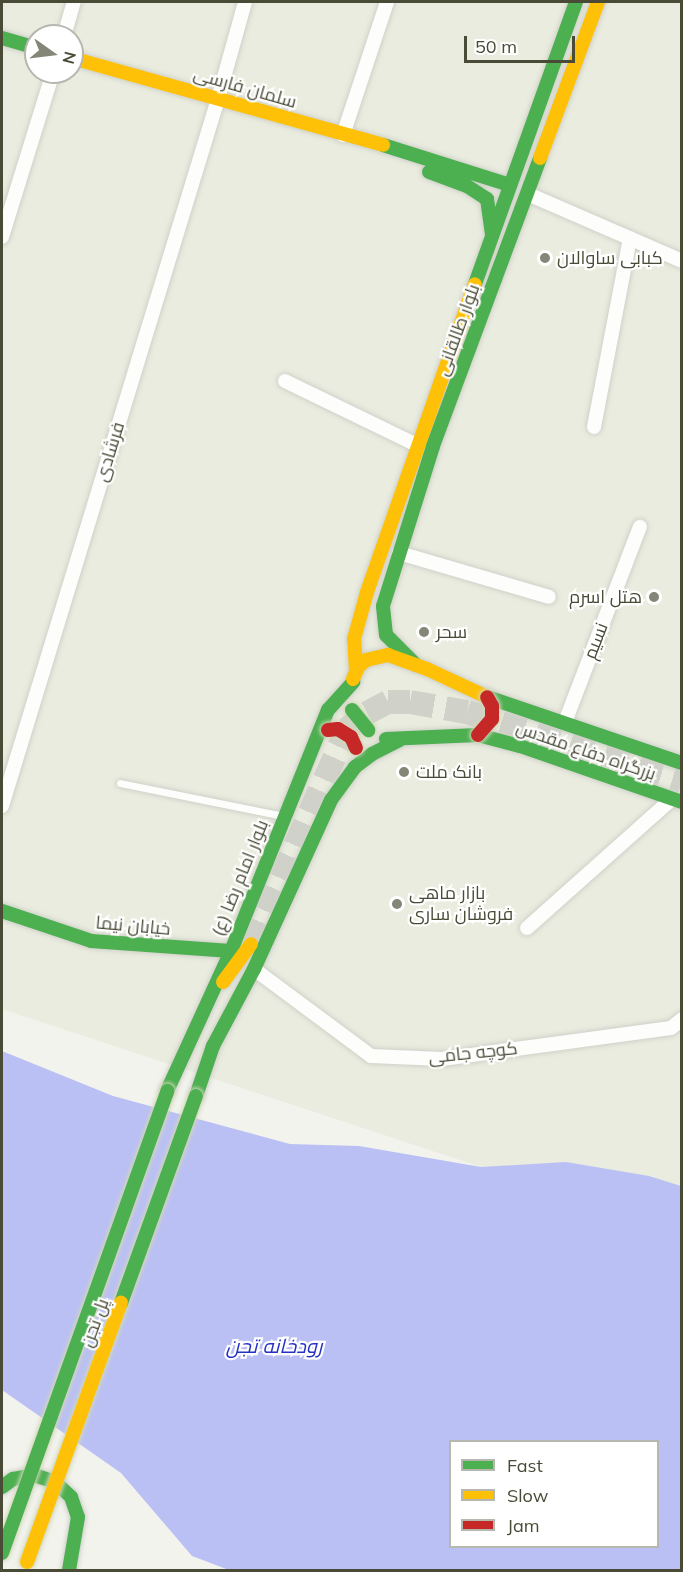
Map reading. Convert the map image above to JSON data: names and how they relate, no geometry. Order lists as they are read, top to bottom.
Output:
{
  "streets": {
    "main road": [
      "سلمان فارسی",
      "بلوار طالقانی",
      "بزرگراه دفاع مقدس",
      "بلوار امام رضا (ع)",
      "خیابان نیما",
      "پل تجن"
    ],
    "street": ["فرشادی", "نسیم", "کوچه جامی"]
  },
  "crossings": [
    ["سلمان فارسی", "بلوار طالقانی"],
    ["سلمان فارسی", "فرشادی"],
    ["بلوار طالقانی", "بزرگراه دفاع مقدس"],
    ["بلوار طالقانی", "بلوار امام رضا (ع)"],
    ["نسیم", "بزرگراه دفاع مقدس"],
    ["بزرگراه دفاع مقدس", "بلوار امام رضا (ع)"],
    ["بلوار امام رضا (ع)", "خیابان نیما"],
    ["بلوار امام رضا (ع)", "پل تجن"],
    ["کوچه جامی", "پل تجن"]
  ],
  "water": ["رودخانه تجن"],
  "places": [
    "کبابی ساوالان",
    "هتل اسرم",
    "سحر",
    "بانک ملت",
    "بازار ماهی فروشان ساری"
  ],
  "legend": ["Fast", "Slow", "Jam"],
  "scale_bar": "50 m",
  "north": "right"
}
